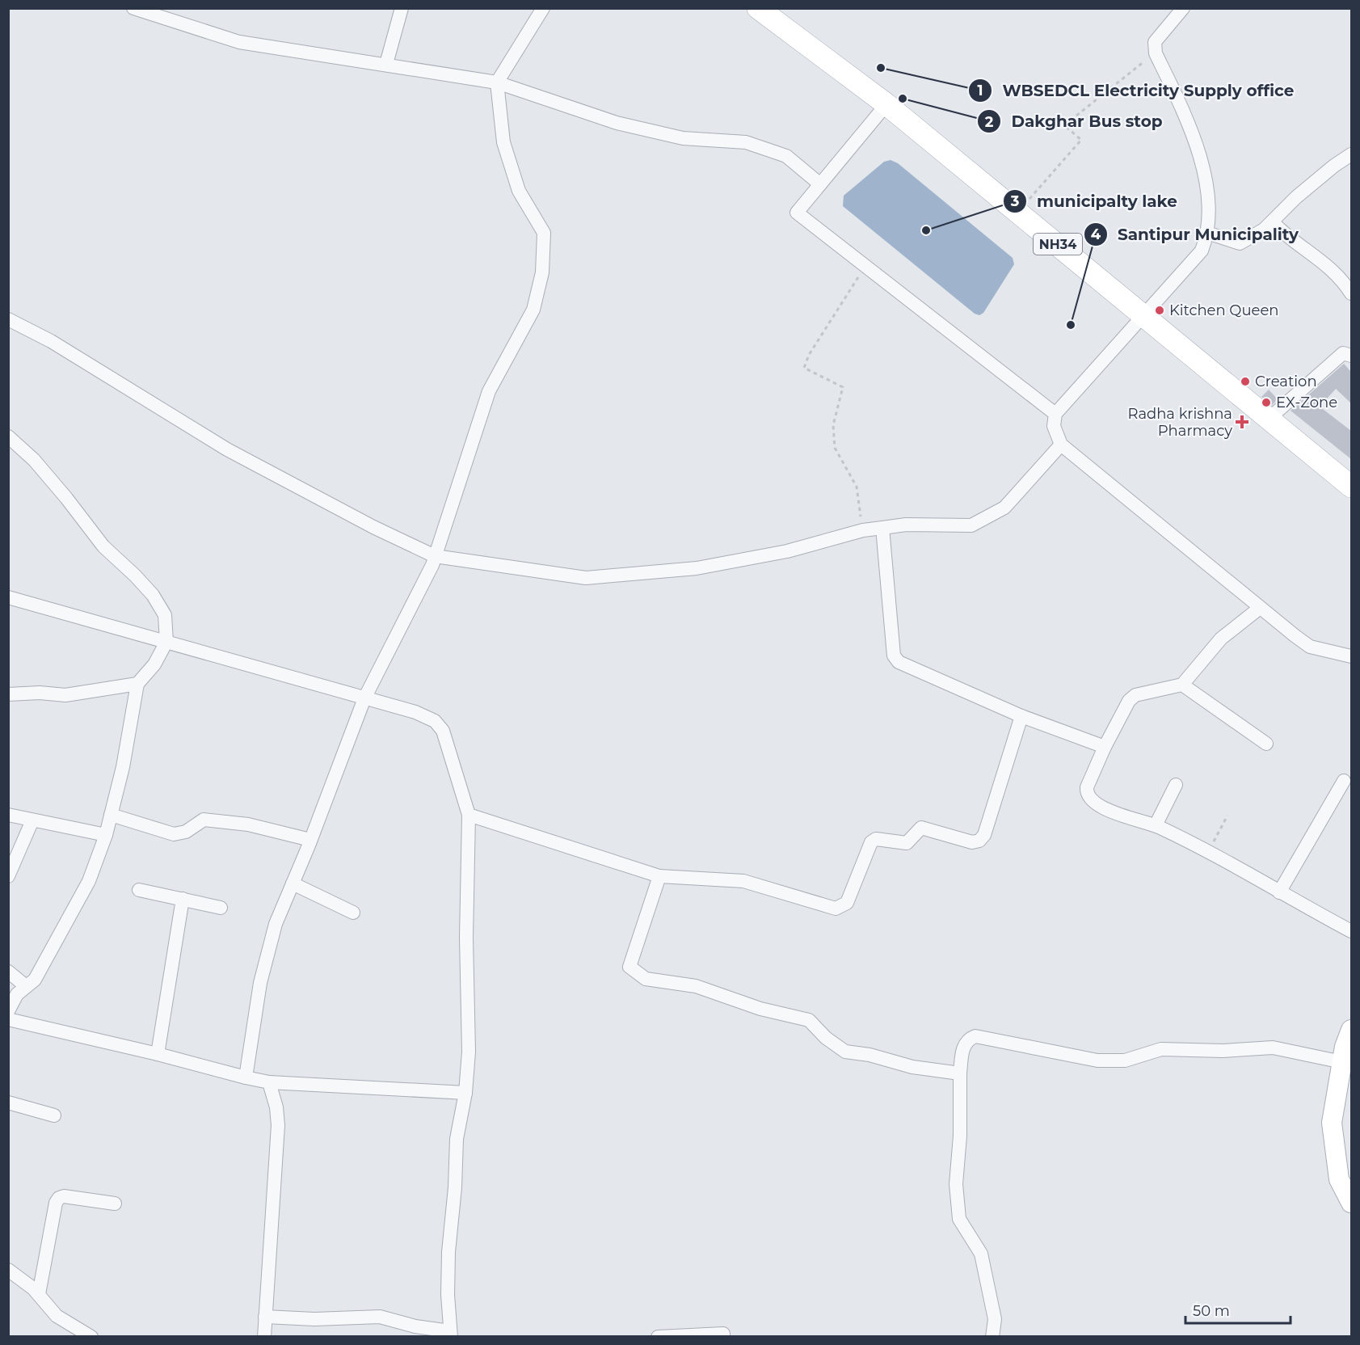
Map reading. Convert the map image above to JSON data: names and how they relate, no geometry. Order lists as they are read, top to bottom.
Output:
{
  "streets": {
    "main road": ["NH34"]
  },
  "places": {
    "other": [
      "WBSEDCL Electricity Supply office",
      "Dakghar Bus stop",
      "municipalty lake",
      "Kitchen Queen",
      "Santipur Municipality",
      "Creation",
      "EX-Zone"
    ],
    "health": ["Radha krishna Pharmacy"]
  },
  "scale_bar": "50 m"
}
